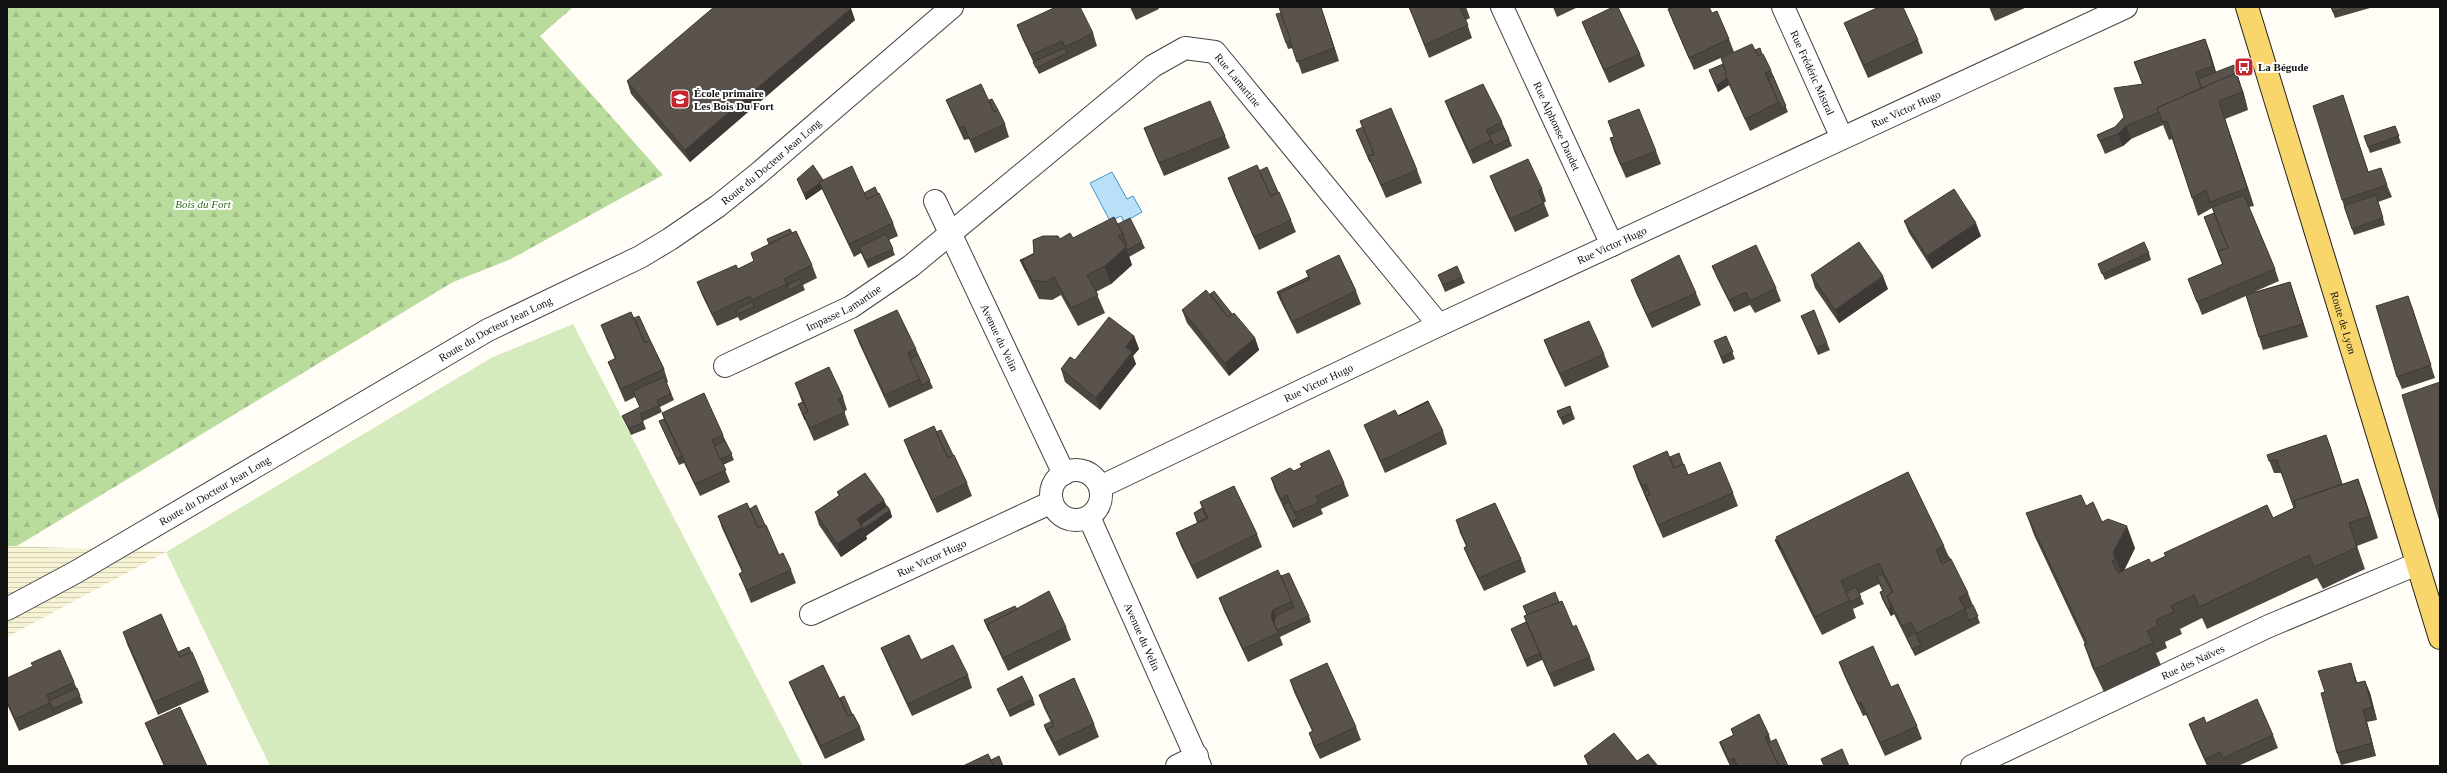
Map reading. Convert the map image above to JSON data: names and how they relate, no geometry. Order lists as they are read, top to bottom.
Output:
{
  "streets": {
    "main road": ["Route de Lyon"],
    "street": [
      "Rue Frédéric Mistral",
      "Rue Lamartine",
      "Rue Victor Hugo",
      "Rue Alphonse Daudet",
      "Route du Docteur Jean Long",
      "Impasse Lamartine",
      "Avenue du Velin",
      "Rue des Naïves"
    ]
  },
  "crossings": [
    ["Rue Frédéric Mistral", "Rue Victor Hugo"],
    ["Rue Lamartine", "Rue Victor Hugo"],
    ["Rue Lamartine", "Impasse Lamartine"],
    ["Rue Lamartine", "Avenue du Velin"],
    ["Rue Victor Hugo", "Rue Alphonse Daudet"],
    ["Rue Victor Hugo", "Avenue du Velin"],
    ["Impasse Lamartine", "Avenue du Velin"],
    ["Route de Lyon", "Rue des Naïves"]
  ],
  "parks": ["Bois du Fort"],
  "places": {
    "bus stop": ["La Bégude"],
    "school or university": ["École primaire Les Bois Du Fort"]
  }
}
